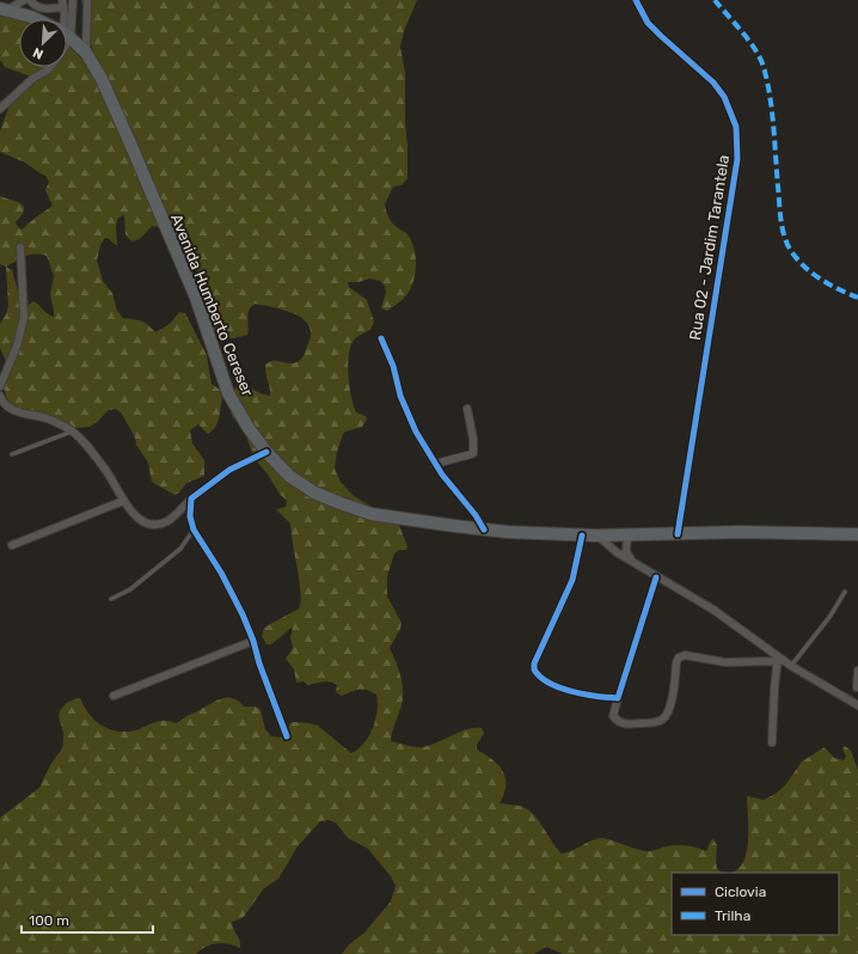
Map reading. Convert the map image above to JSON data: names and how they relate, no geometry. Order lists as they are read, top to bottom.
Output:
{
  "streets": {
    "main road": ["Avenida Humberto Cereser"],
    "street": ["Rua 02 - Jardim Tarantela"]
  },
  "crossings": [
    ["Rua 02 - Jardim Tarantela", "Avenida Humberto Cereser"]
  ],
  "legend": ["Ciclovia", "Trilha"],
  "scale_bar": "100 m",
  "north": "bottom left"
}
